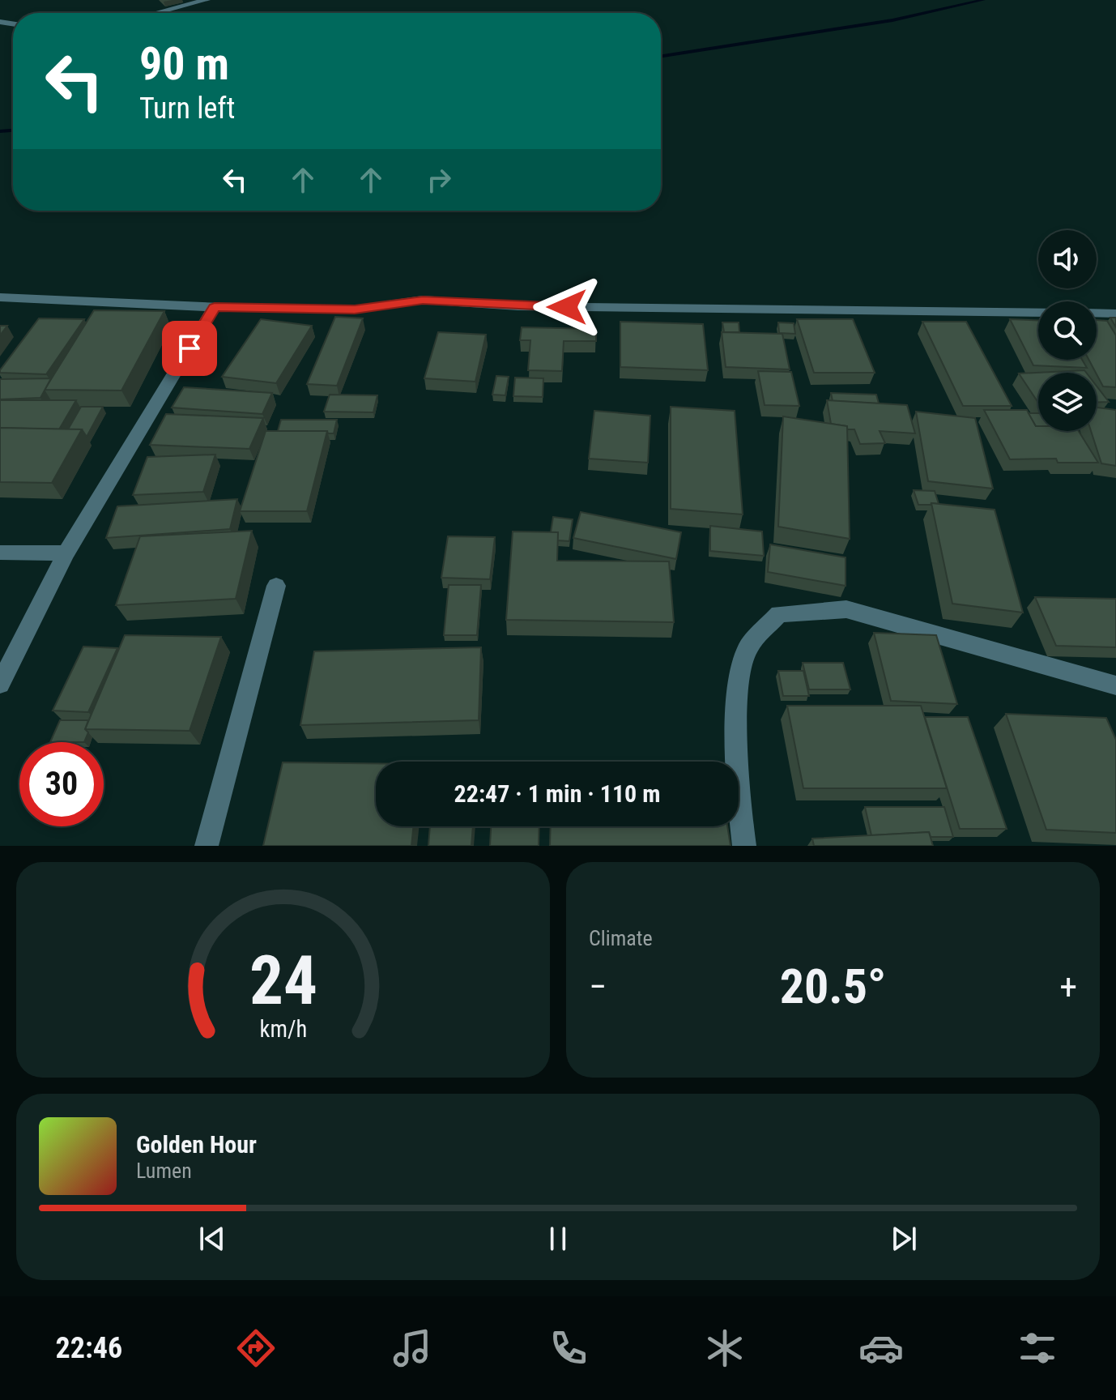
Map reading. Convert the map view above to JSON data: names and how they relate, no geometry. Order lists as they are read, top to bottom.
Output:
{
  "page": {
    "turn": ["90 m", "Turn left"],
    "limit": "30",
    "trip": "22:47 · 1 min · 110 m",
    "tile": "Climate",
    "heat": ["−", "20.5°", "+"],
    "song": ["Golden Hour", "Lumen"],
    "tabs": "22:46",
    "gauge": ["24", "km/h"]
  }
}
